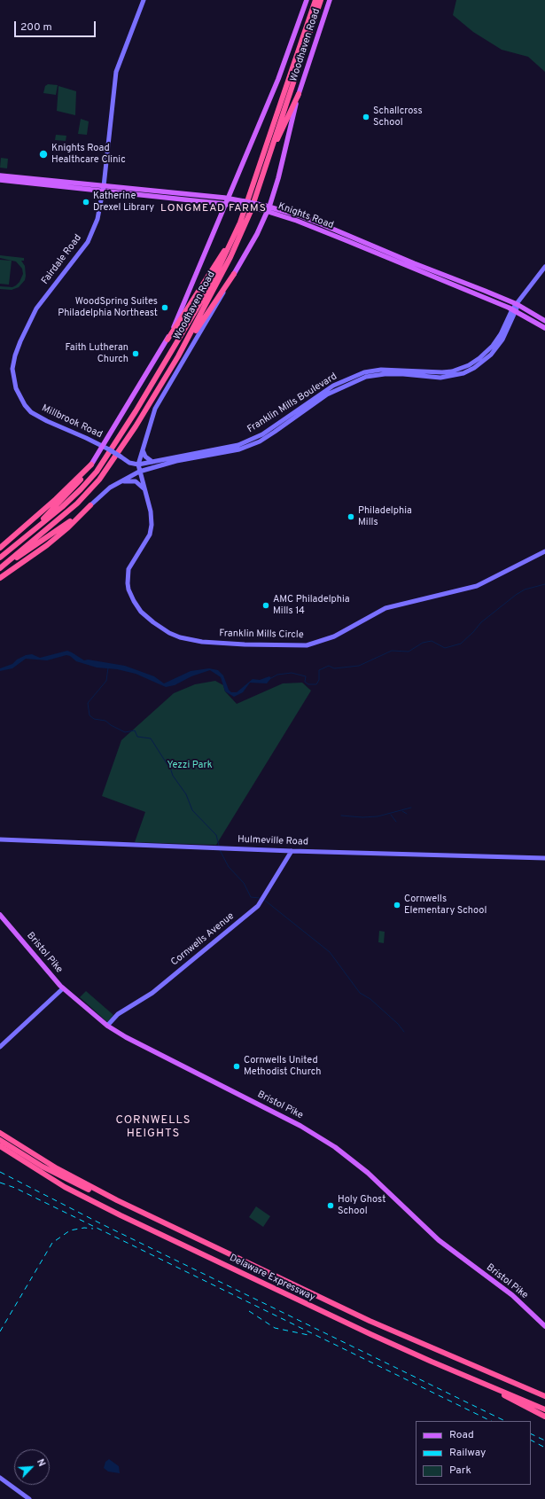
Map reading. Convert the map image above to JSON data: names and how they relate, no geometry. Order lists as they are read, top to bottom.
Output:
{
  "streets": {
    "highway": ["Woodhaven Road", "Delaware Expressway"],
    "main road": ["Knights Road", "Bristol Pike"],
    "street": [
      "Fairdale Road",
      "Franklin Mills Boulevard",
      "Millbrook Road",
      "Franklin Mills Circle",
      "Hulmeville Road",
      "Cornwells Avenue"
    ]
  },
  "crossings": [
    ["Woodhaven Road", "Knights Road"],
    ["Woodhaven Road", "Franklin Mills Boulevard"],
    ["Woodhaven Road", "Millbrook Road"],
    ["Woodhaven Road", "Franklin Mills Circle"],
    ["Knights Road", "Fairdale Road"],
    ["Knights Road", "Franklin Mills Boulevard"],
    ["Fairdale Road", "Millbrook Road"],
    ["Franklin Mills Boulevard", "Millbrook Road"],
    ["Franklin Mills Boulevard", "Franklin Mills Circle"],
    ["Millbrook Road", "Franklin Mills Circle"],
    ["Hulmeville Road", "Cornwells Avenue"],
    ["Cornwells Avenue", "Bristol Pike"]
  ],
  "districts": ["LONGMEAD FARMS", "CORNWELLS HEIGHTS"],
  "parks": ["Yezzi Park"],
  "places": [
    "Schallcross School",
    "Knights Road Healthcare Clinic",
    "Katherine Drexel Library",
    "WoodSpring Suites Philadelphia Northeast",
    "Faith Lutheran Church",
    "Philadelphia Mills",
    "AMC Philadelphia Mills 14",
    "Cornwells Elementary School",
    "Cornwells United Methodist Church",
    "Holy Ghost School"
  ],
  "legend": ["Road", "Railway", "Park"],
  "scale_bar": "200 m",
  "north": "top right"
}
